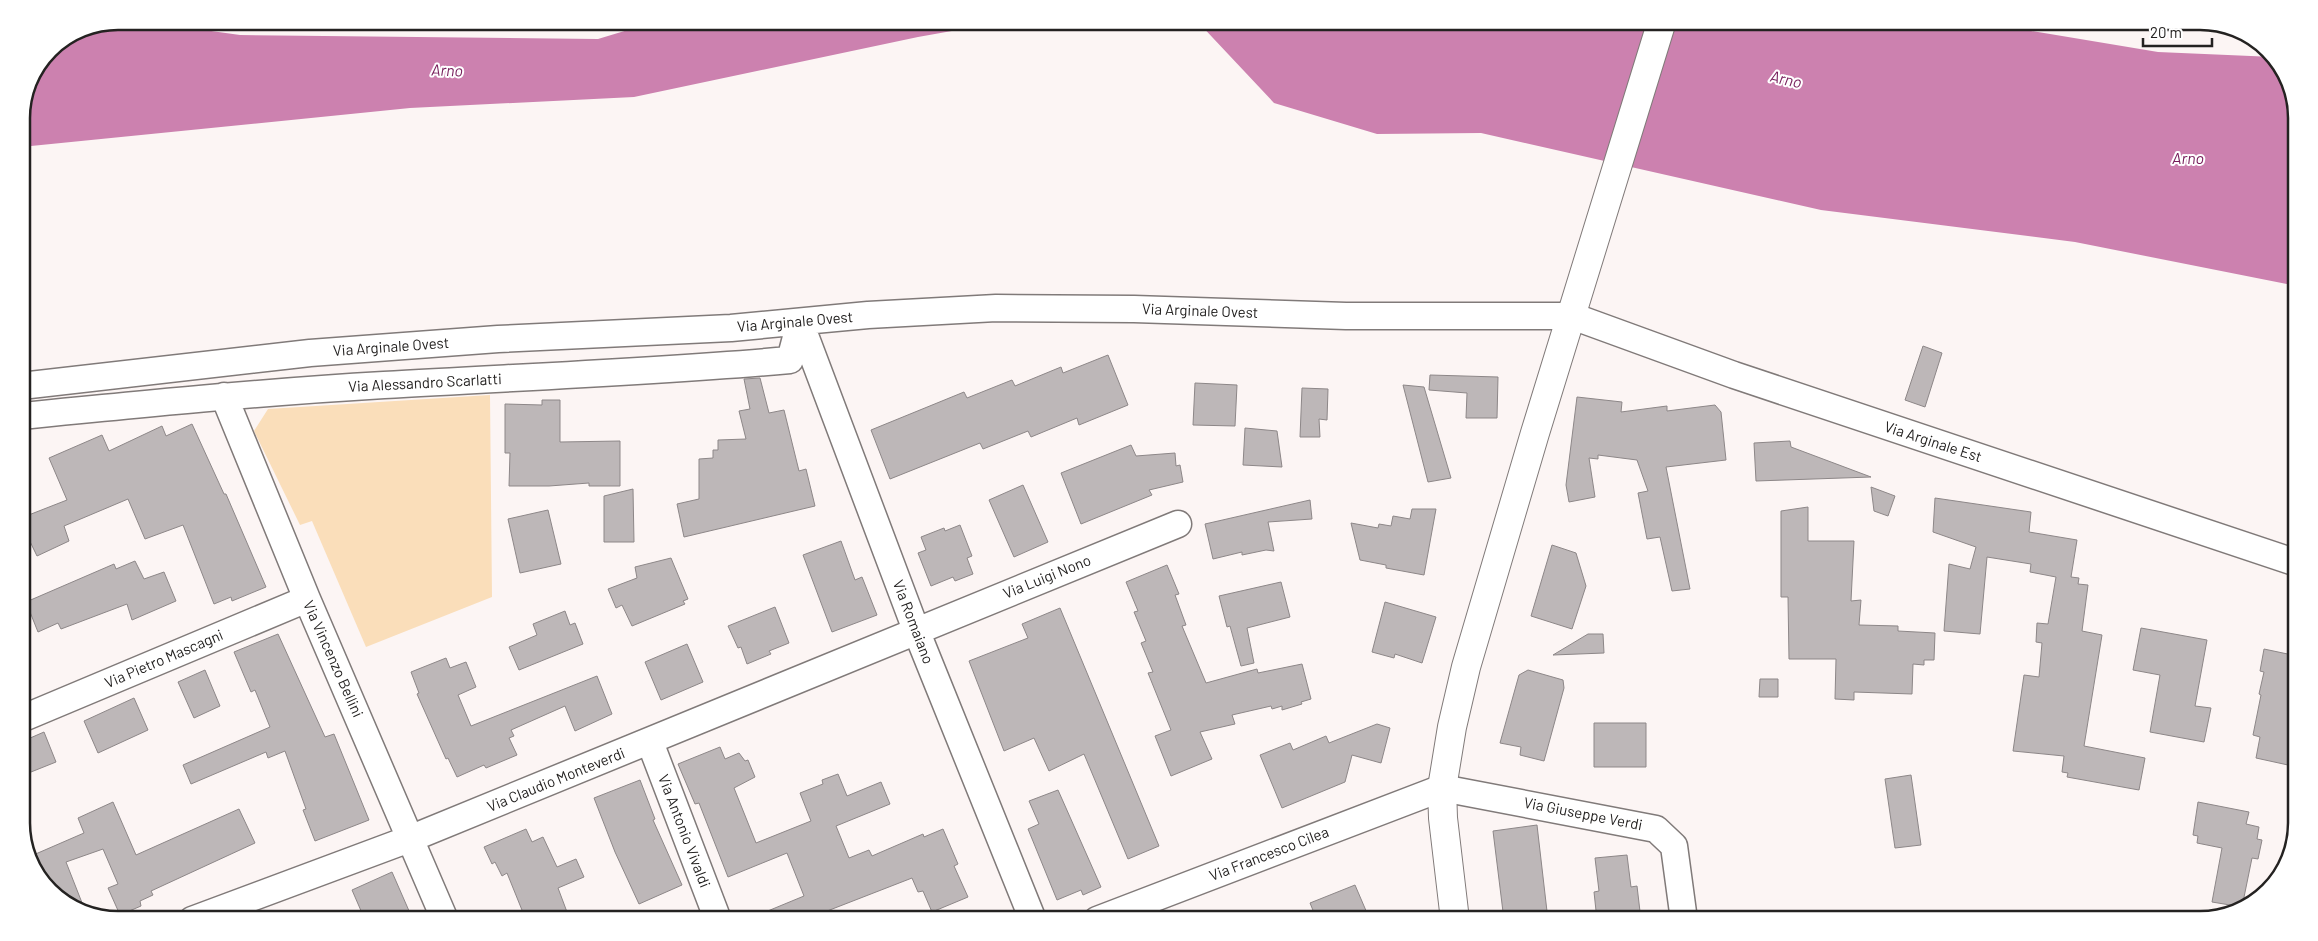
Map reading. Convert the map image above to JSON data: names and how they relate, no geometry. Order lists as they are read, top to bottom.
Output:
{
  "streets": {
    "street": [
      "Via Arginale Ovest",
      "Via Alessandro Scarlatti",
      "Via Arginale Est",
      "Via Luigi Nono",
      "Via Romaiano",
      "Via Pietro Mascagni",
      "Via Vincenzo Bellini",
      "Via Claudio Monteverdi",
      "Via Giuseppe Verdi",
      "Via Antonio Vivaldi",
      "Via Francesco Cilea"
    ]
  },
  "crossings": [
    ["Via Arginale Ovest", "Via Alessandro Scarlatti"],
    ["Via Arginale Ovest", "Via Arginale Est"],
    ["Via Arginale Ovest", "Via Romaiano"],
    ["Via Alessandro Scarlatti", "Via Romaiano"],
    ["Via Alessandro Scarlatti", "Via Vincenzo Bellini"],
    ["Via Luigi Nono", "Via Romaiano"],
    ["Via Luigi Nono", "Via Claudio Monteverdi"],
    ["Via Romaiano", "Via Claudio Monteverdi"],
    ["Via Pietro Mascagni", "Via Vincenzo Bellini"],
    ["Via Vincenzo Bellini", "Via Claudio Monteverdi"],
    ["Via Claudio Monteverdi", "Via Antonio Vivaldi"],
    ["Via Giuseppe Verdi", "Via Francesco Cilea"]
  ],
  "water": ["Arno"],
  "scale_bar": "20 m"
}
